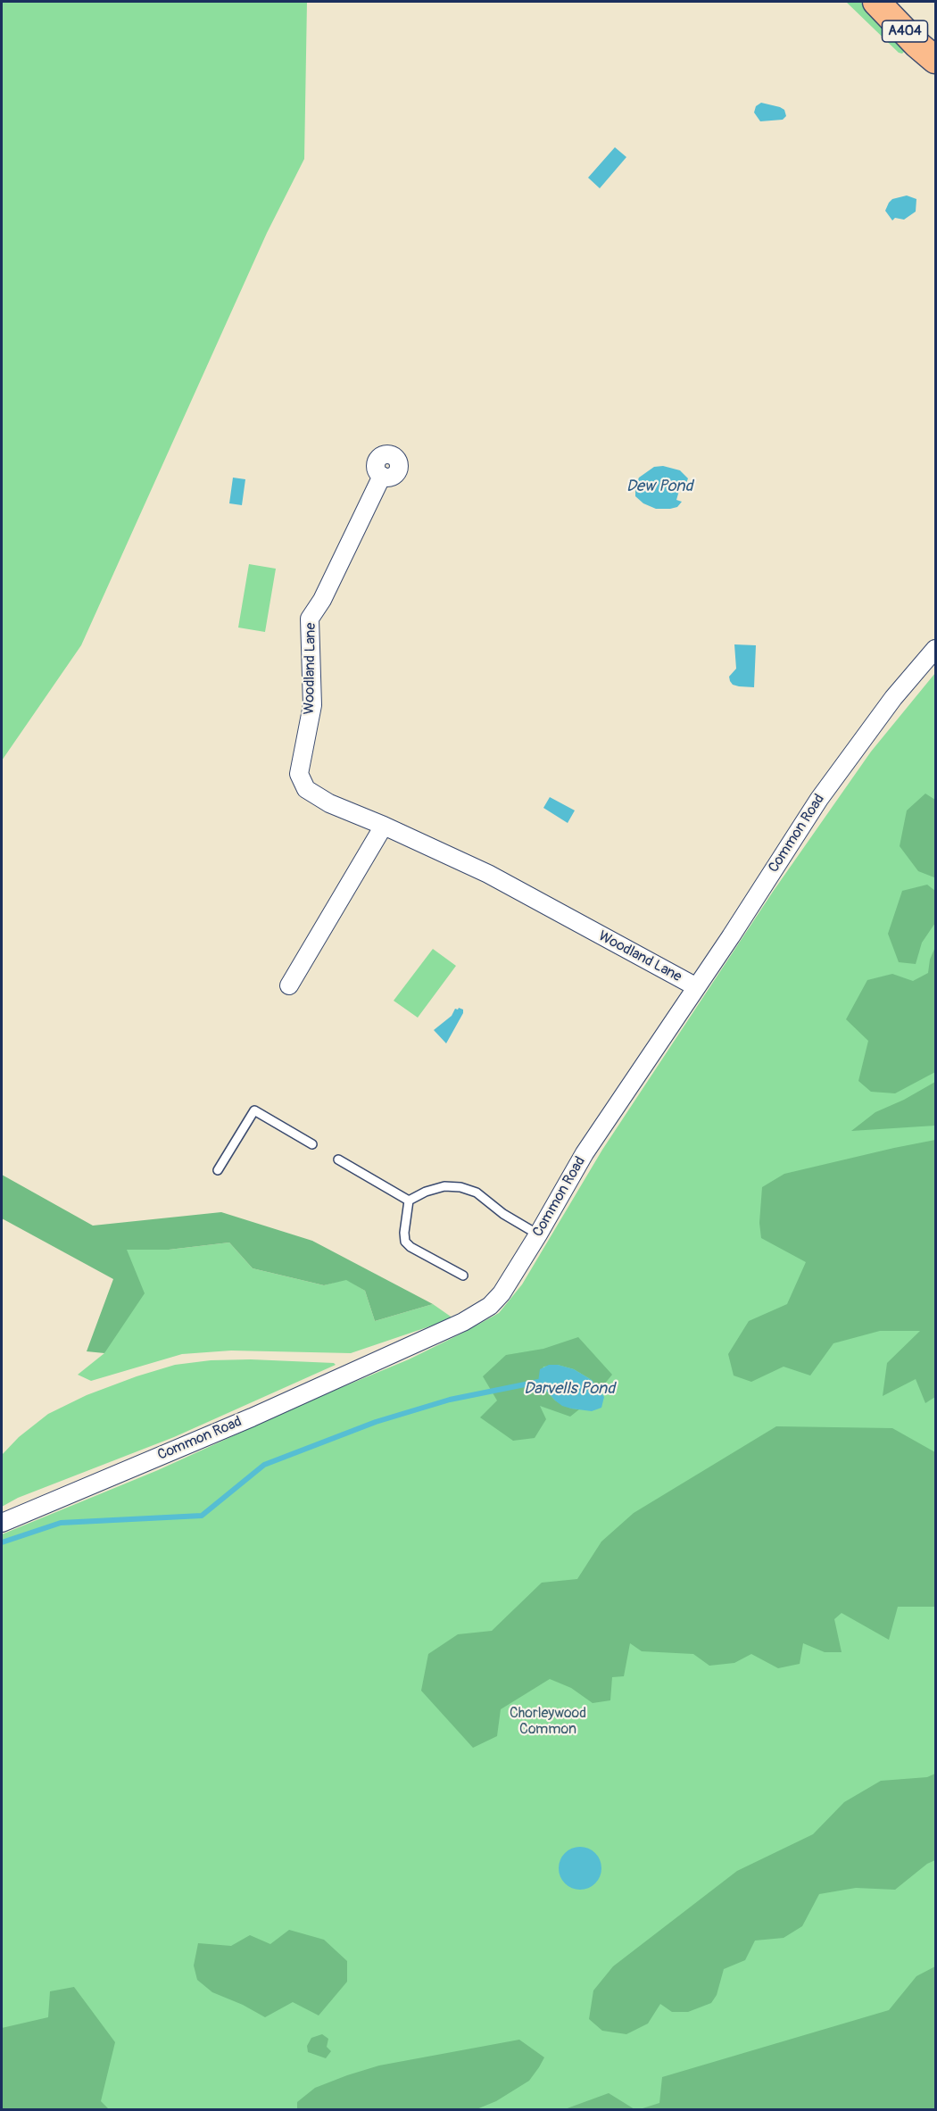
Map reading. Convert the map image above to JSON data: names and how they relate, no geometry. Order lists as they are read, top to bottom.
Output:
{
  "streets": {
    "main road": ["A404"],
    "street": ["Woodland Lane", "Common Road"]
  },
  "crossings": [
    ["Woodland Lane", "Common Road"]
  ],
  "water": ["Dew Pond", "Darvells Pond"],
  "parks": ["Chorleywood Common"]
}
